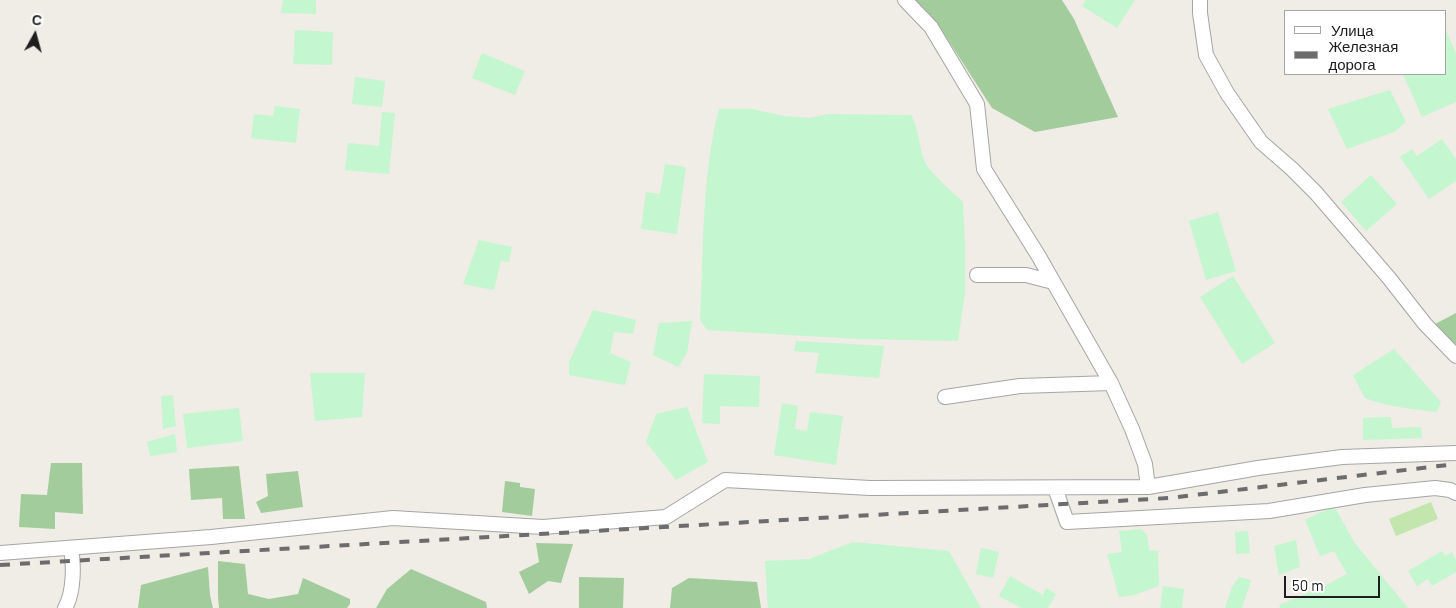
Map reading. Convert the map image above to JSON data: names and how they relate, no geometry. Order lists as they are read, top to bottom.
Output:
{
  "legend": ["Улица", "Железная дорога"],
  "scale_bar": "50 m",
  "north": "top"
}
